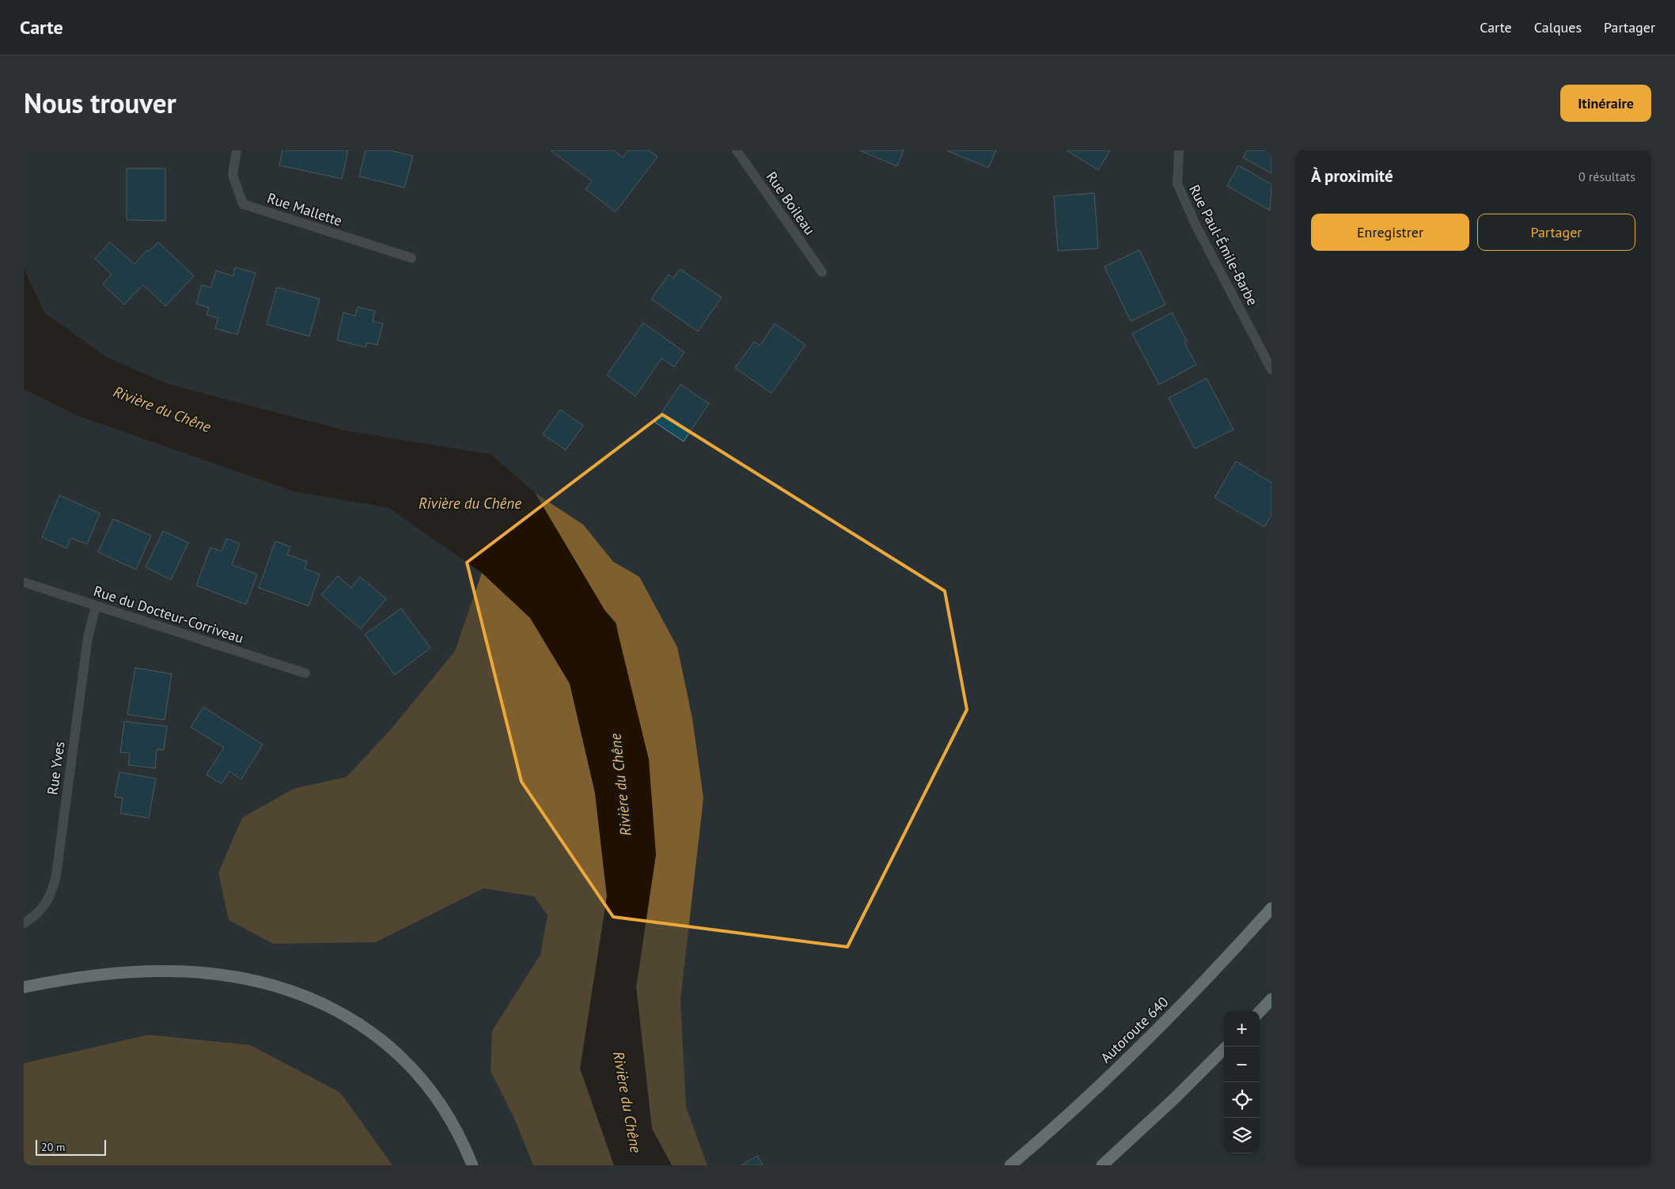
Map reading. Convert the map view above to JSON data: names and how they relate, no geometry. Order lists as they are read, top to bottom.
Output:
{
  "streets": {
    "highway": ["Autoroute 640"],
    "street": [
      "Rue Boileau",
      "Rue Mallette",
      "Rue Paul-Émile-Barbe",
      "Rue du Docteur-Corriveau",
      "Rue Yves"
    ]
  },
  "crossings": [
    ["Rue du Docteur-Corriveau", "Rue Yves"]
  ],
  "water": ["Rivière du Chêne"],
  "scale_bar": "20 m",
  "page": {
    "header": "Carte",
    "nav": ["Carte", "Calques", "Partager"],
    "title": "Nous trouver",
    "buttons": [
      "Itinéraire",
      ["Enregistrer", "Partager"]
    ],
    "heading": ["À proximité", "0 résultats"],
    "map_buttons": ["+", "−"],
    "scale": "20 m"
  }
}
